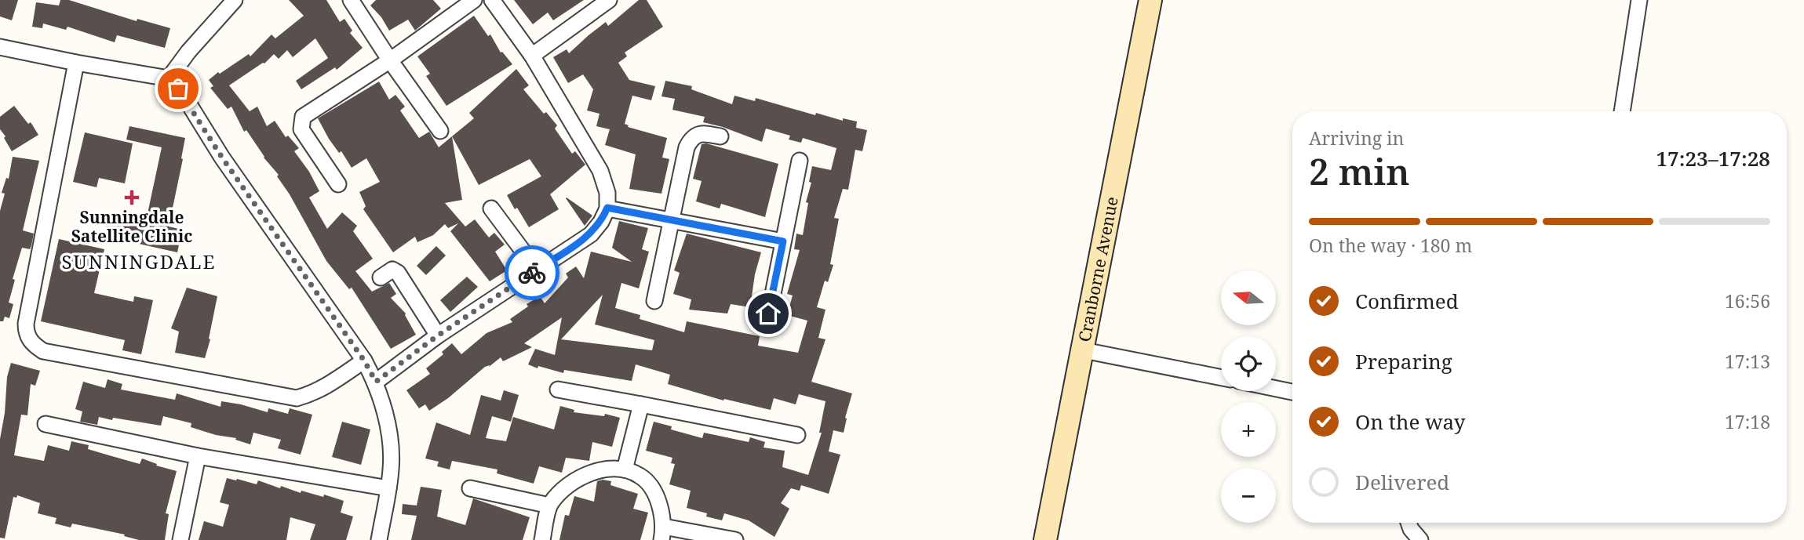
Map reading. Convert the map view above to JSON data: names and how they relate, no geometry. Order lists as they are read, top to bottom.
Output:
{
  "streets": {
    "street": ["Cranborne Avenue"]
  },
  "districts": ["SUNNINGDALE"],
  "places": {
    "health": ["Sunningdale Satellite Clinic"]
  },
  "north": "left",
  "page": {
    "heading": ["2 min", "Arriving in", "17:23–17:28"],
    "bar": "On the way · 180 m",
    "map_buttons": ["+", "−"],
    "list": [
      ["Confirmed", "16:56"],
      ["Preparing", "17:13"],
      ["On the way", "17:18"],
      "Delivered"
    ]
  }
}
